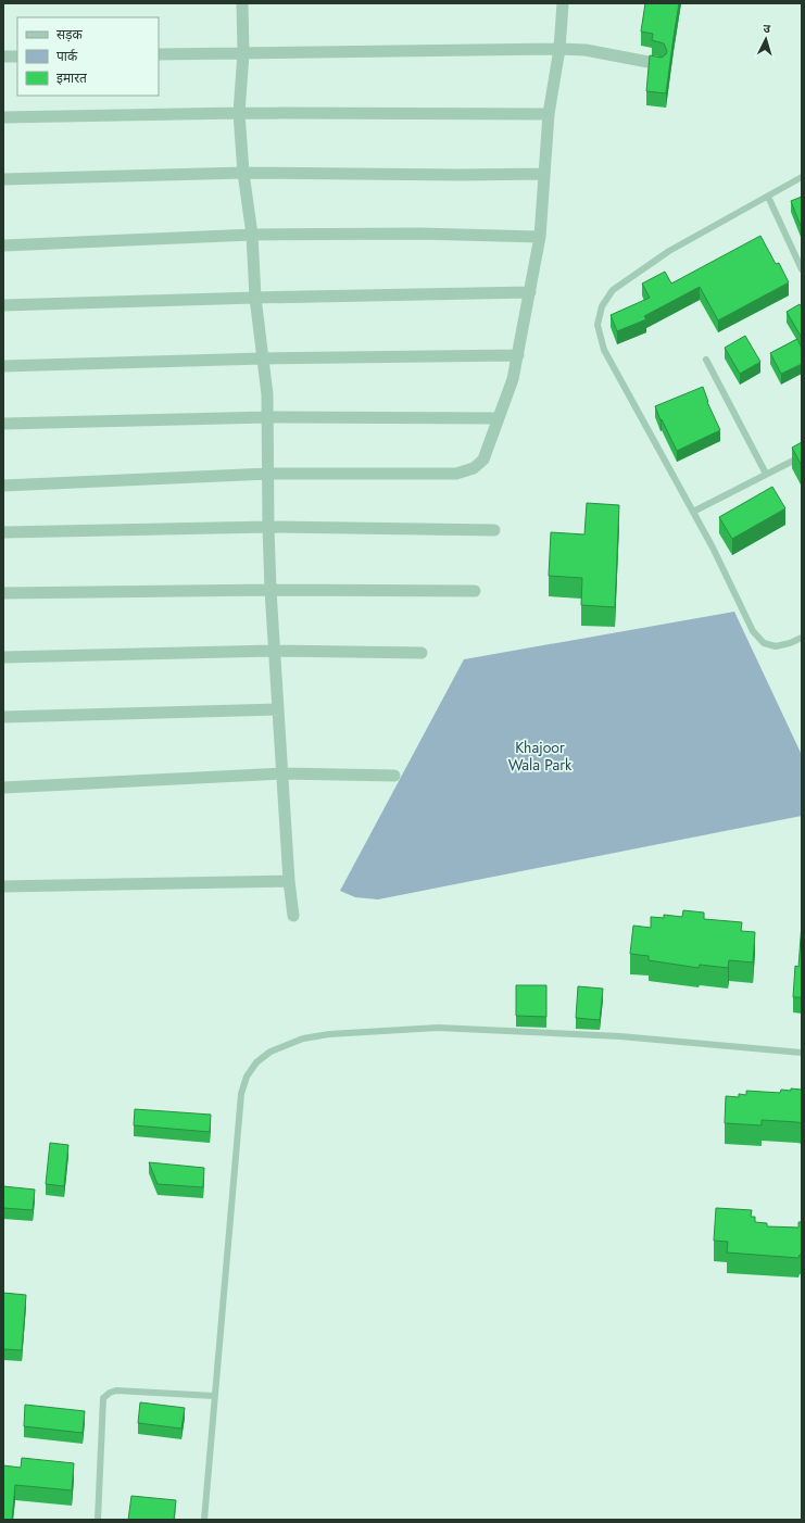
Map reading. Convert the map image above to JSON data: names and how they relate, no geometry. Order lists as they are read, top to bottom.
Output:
{
  "parks": ["Khajoor Wala Park"],
  "legend": ["सड़क", "पार्क", "इमारत"],
  "north": "top"
}
